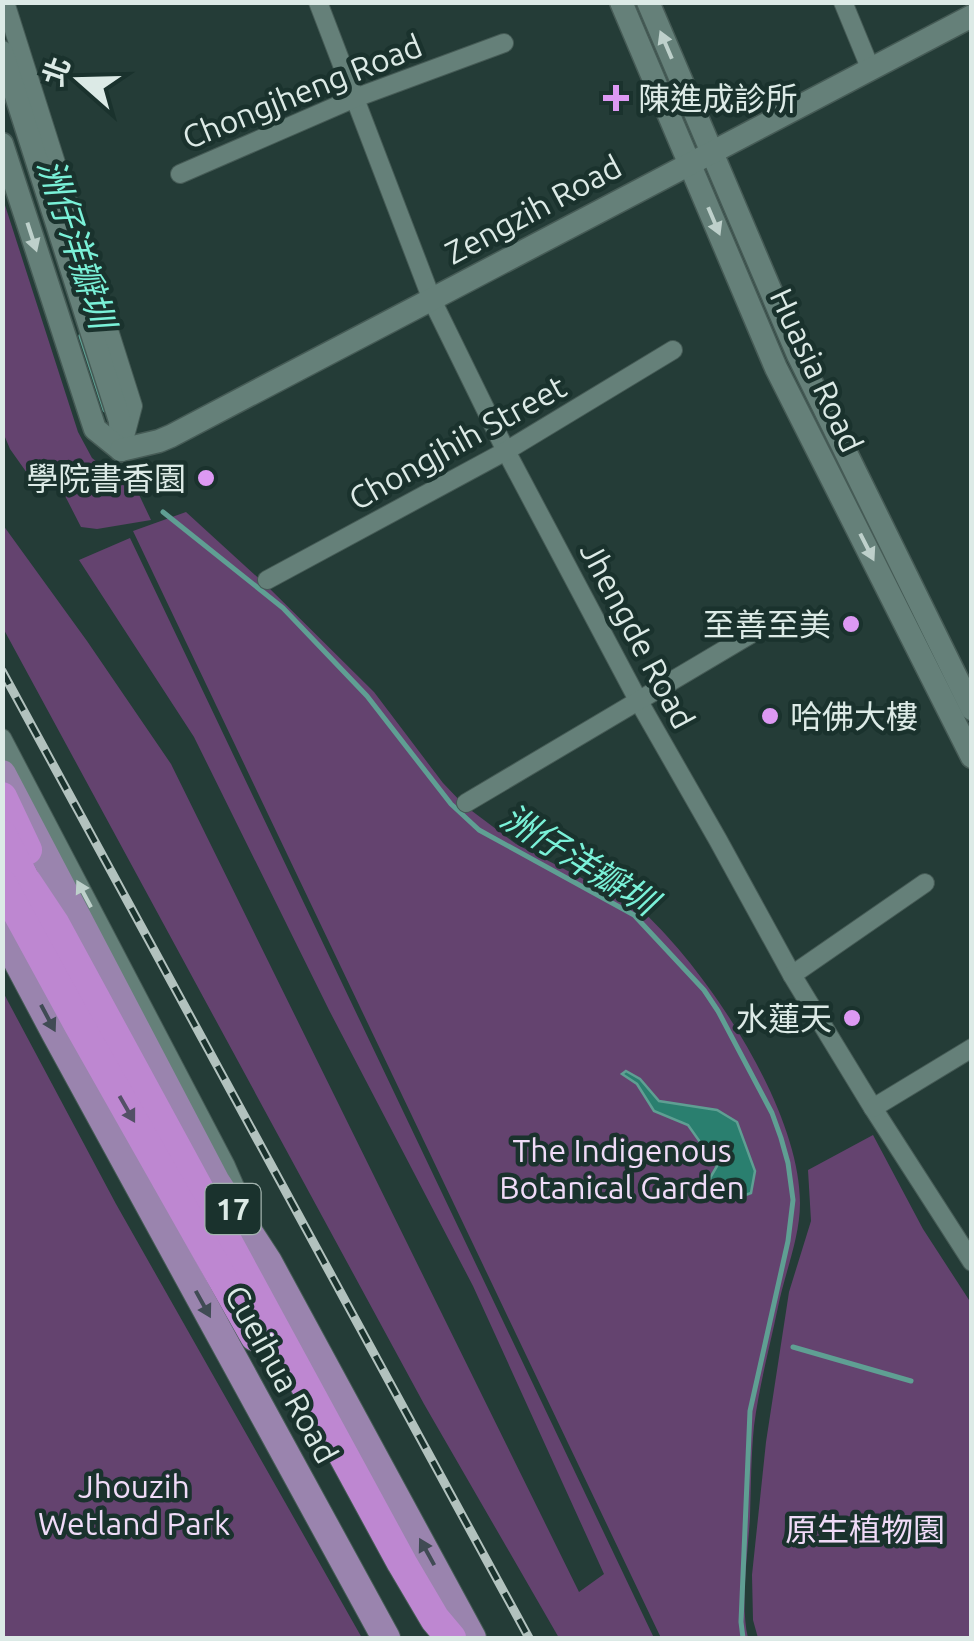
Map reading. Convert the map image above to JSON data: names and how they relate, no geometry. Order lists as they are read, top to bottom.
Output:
{
  "streets": {
    "main road": ["17", "Cueihua Road"],
    "street": [
      "Chongjheng Road",
      "Zengzih Road",
      "Huasia Road",
      "Chongjhih Street",
      "Jhengde Road"
    ]
  },
  "crossings": [
    ["Chongjheng Road", "Jhengde Road"],
    ["Zengzih Road", "Huasia Road"],
    ["Zengzih Road", "Jhengde Road"],
    ["Chongjhih Street", "Jhengde Road"]
  ],
  "water": ["洲仔洋瓣圳"],
  "parks": ["The Indigenous Botanical Garden", "Jhouzih Wetland Park", "原生植物園"],
  "places": {
    "health": ["陳進成診所"],
    "other": [
      "學院書香園",
      "至善至美",
      "哈佛大樓",
      "水蓮天"
    ]
  },
  "north": "left"
}
